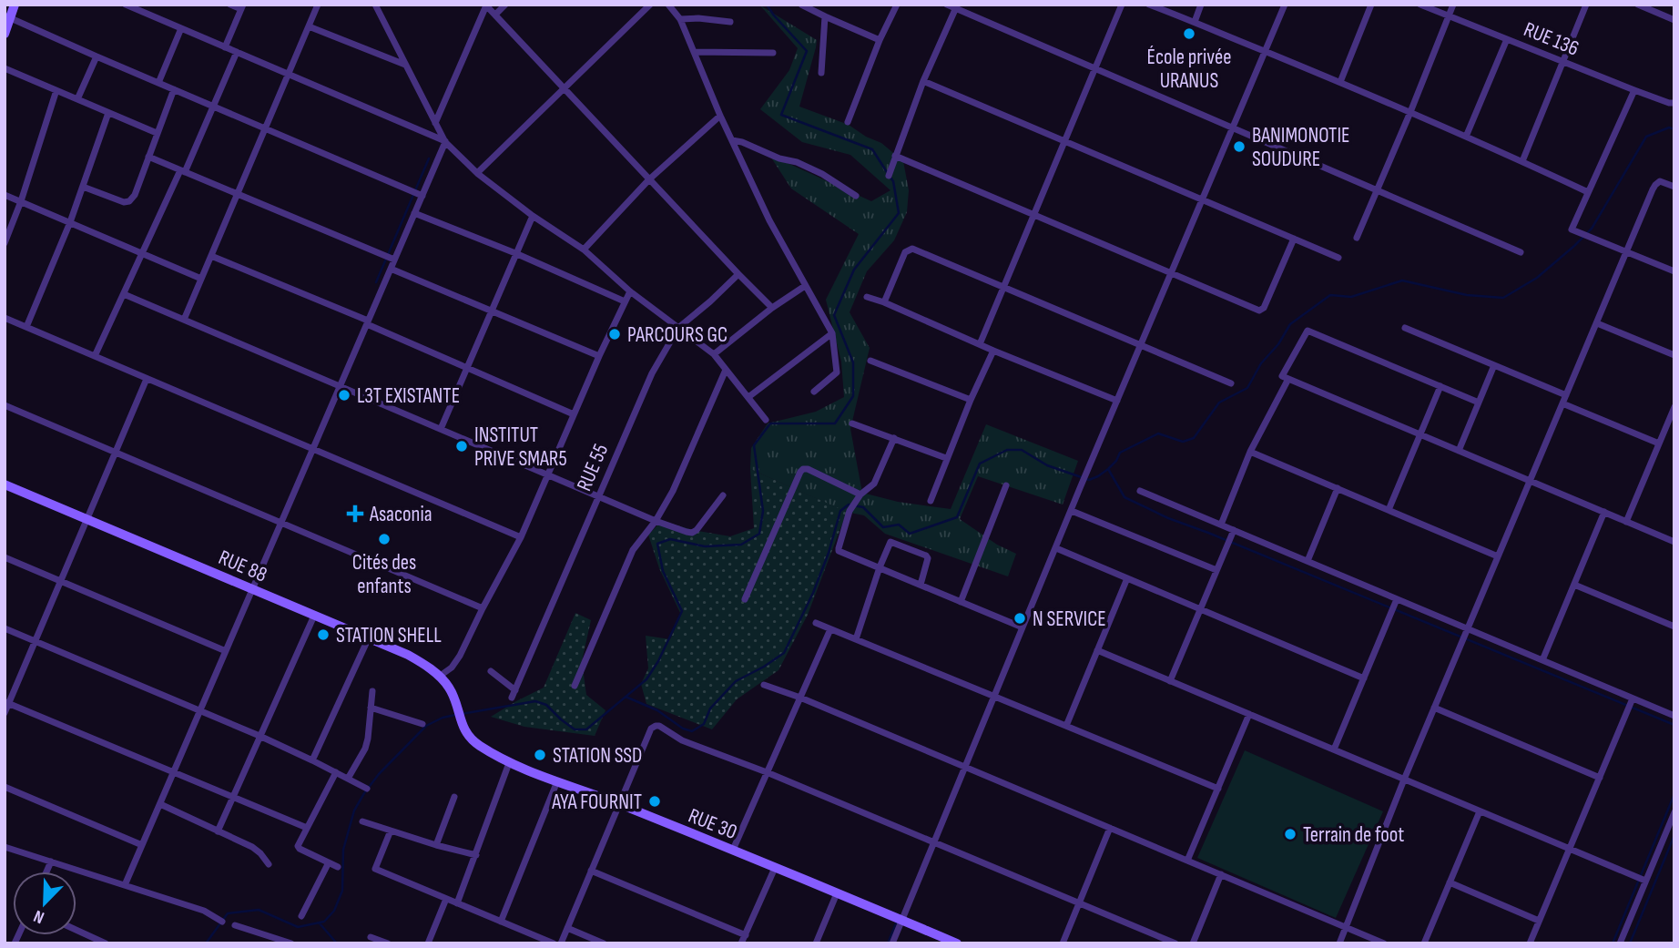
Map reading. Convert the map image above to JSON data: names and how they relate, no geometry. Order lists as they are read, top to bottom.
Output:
{
  "streets": {
    "main road": ["RUE 88", "RUE 30"],
    "street": ["RUE 136", "RUE 55"]
  },
  "crossings": [
    ["RUE 88", "RUE 30"]
  ],
  "places": {
    "other": [
      "École privée URANUS",
      "BANIMONOTIE SOUDURE",
      "PARCOURS GC",
      "L3T EXISTANTE",
      "INSTITUT PRIVE SMAR5",
      "Cités des enfants",
      "N SERVICE",
      "STATION SHELL",
      "STATION SSD",
      "AYA FOURNIT",
      "Terrain de foot"
    ],
    "health": ["Asaconia"]
  },
  "north": "bottom left"
}
